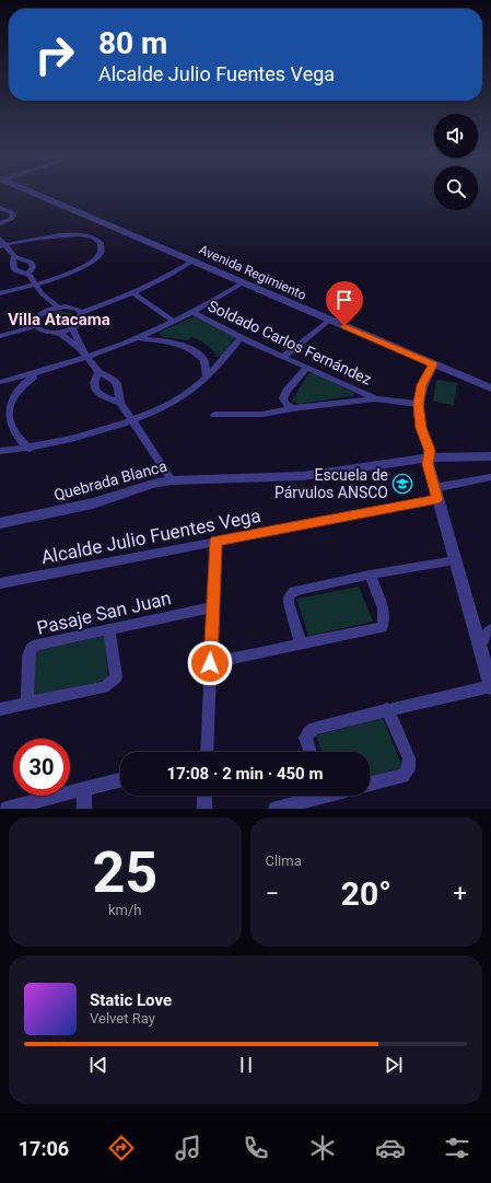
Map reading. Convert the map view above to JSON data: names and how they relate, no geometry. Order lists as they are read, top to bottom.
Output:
{
  "streets": {
    "street": [
      "Avenida Regimiento",
      "Soldado Carlos Fernández",
      "Quebrada Blanca",
      "Alcalde Julio Fuentes Vega",
      "Pasaje San Juan"
    ]
  },
  "districts": ["Villa Atacama"],
  "places": {
    "school or university": ["Escuela de Párvulos ANSCO"]
  },
  "page": {
    "turn": ["80 m", "Alcalde Julio Fuentes Vega"],
    "limit": "30",
    "trip": "17:08 · 2 min · 450 m",
    "tile": [
      ["25", "km/h"],
      "Clima"
    ],
    "heat": ["−", "20°", "+"],
    "song": ["Static Love", "Velvet Ray"],
    "tabs": "17:06"
  }
}
